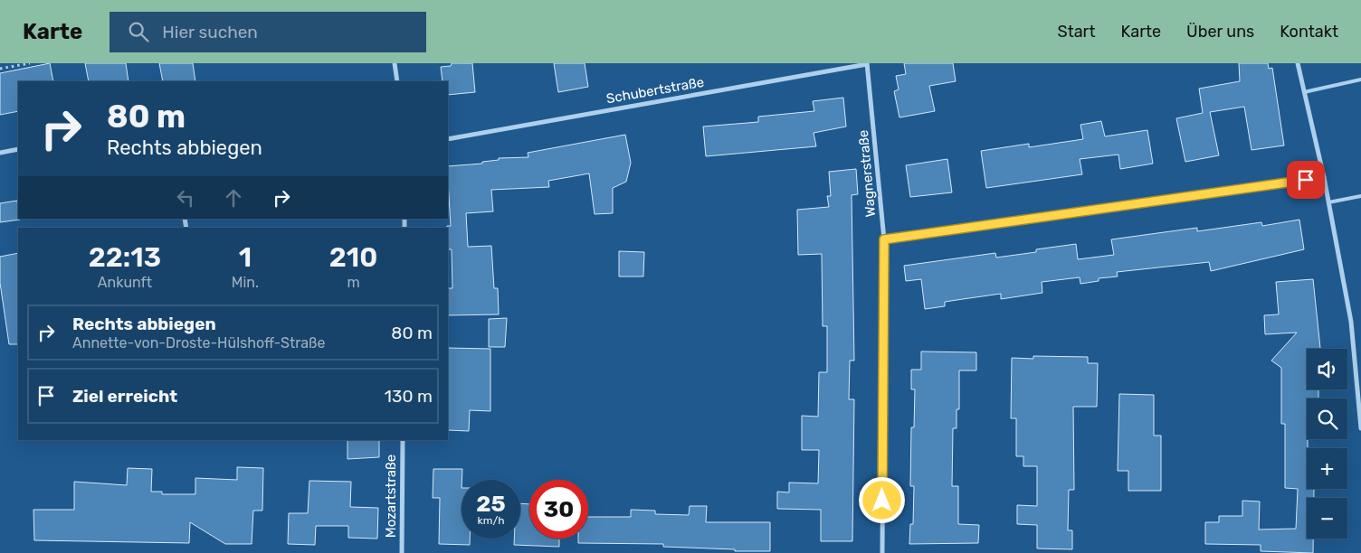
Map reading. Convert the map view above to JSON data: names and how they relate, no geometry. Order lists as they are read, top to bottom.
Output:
{
  "streets": {
    "street": ["Schubertstraße", "Wagnerstraße", "Mozartstraße"]
  },
  "crossings": [
    ["Schubertstraße", "Wagnerstraße"]
  ],
  "page": {
    "header": "Karte",
    "search": "Hier suchen",
    "nav": [
      "Start",
      "Karte",
      "Über uns",
      "Kontakt"
    ],
    "turn": ["80 m", "Rechts abbiegen"],
    "eta": [
      "22:13",
      "Ankunft",
      "1",
      "Min.",
      "210",
      "m"
    ],
    "list": [
      {
        "name": "Rechts abbiegen",
        "note": "Annette-von-Droste-Hülshoff-Straße",
        "value": "80 m"
      },
      {
        "name": "Ziel erreicht",
        "value": "130 m"
      }
    ],
    "map_buttons": ["+", "−"],
    "speed": "25 km/h",
    "limit": "30"
  }
}
